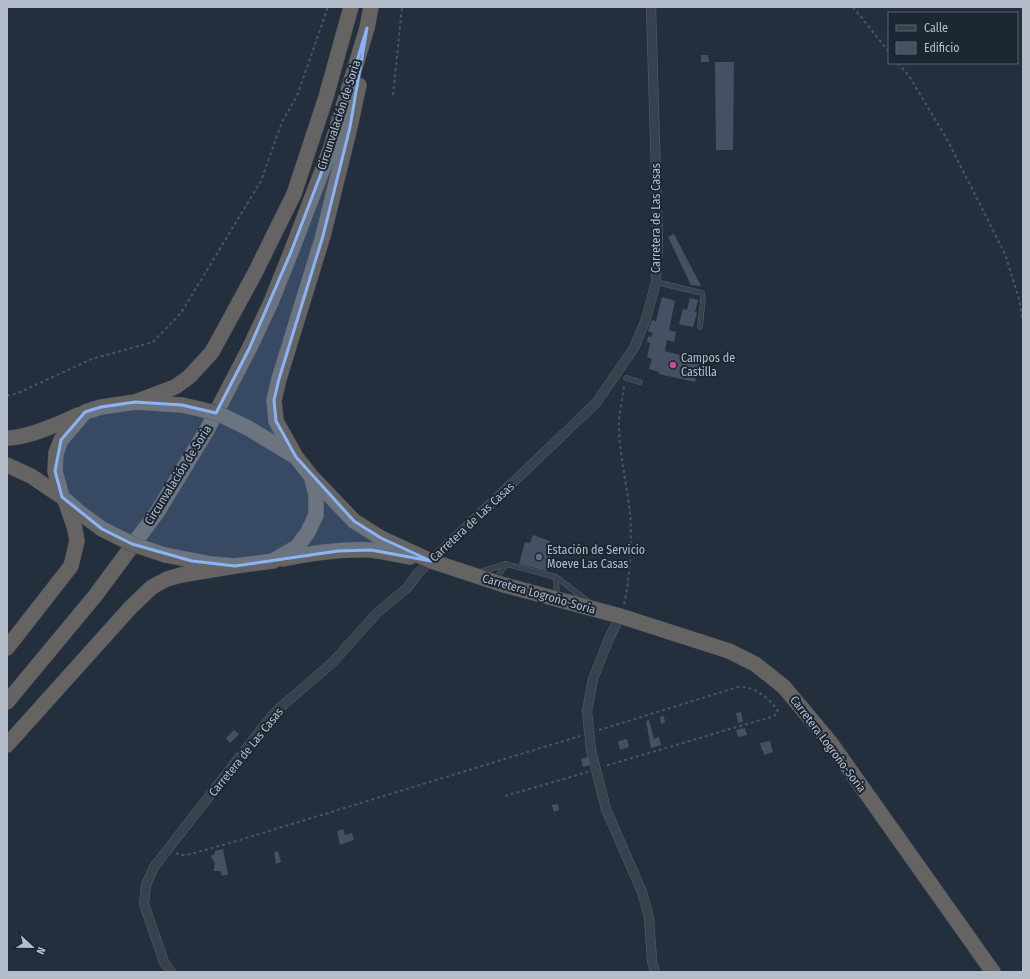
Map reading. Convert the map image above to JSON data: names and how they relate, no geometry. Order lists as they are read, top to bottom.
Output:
{
  "streets": {
    "highway": ["Circunvalación de Soria", "Carretera Logroño-Soria"],
    "street": ["Carretera de Las Casas"]
  },
  "crossings": [
    ["Carretera de Las Casas", "Carretera Logroño-Soria"]
  ],
  "places": ["Campos de Castilla", "Estación de Servicio Moeve Las Casas"],
  "legend": ["Calle", "Edificio"],
  "north": "right"
}
